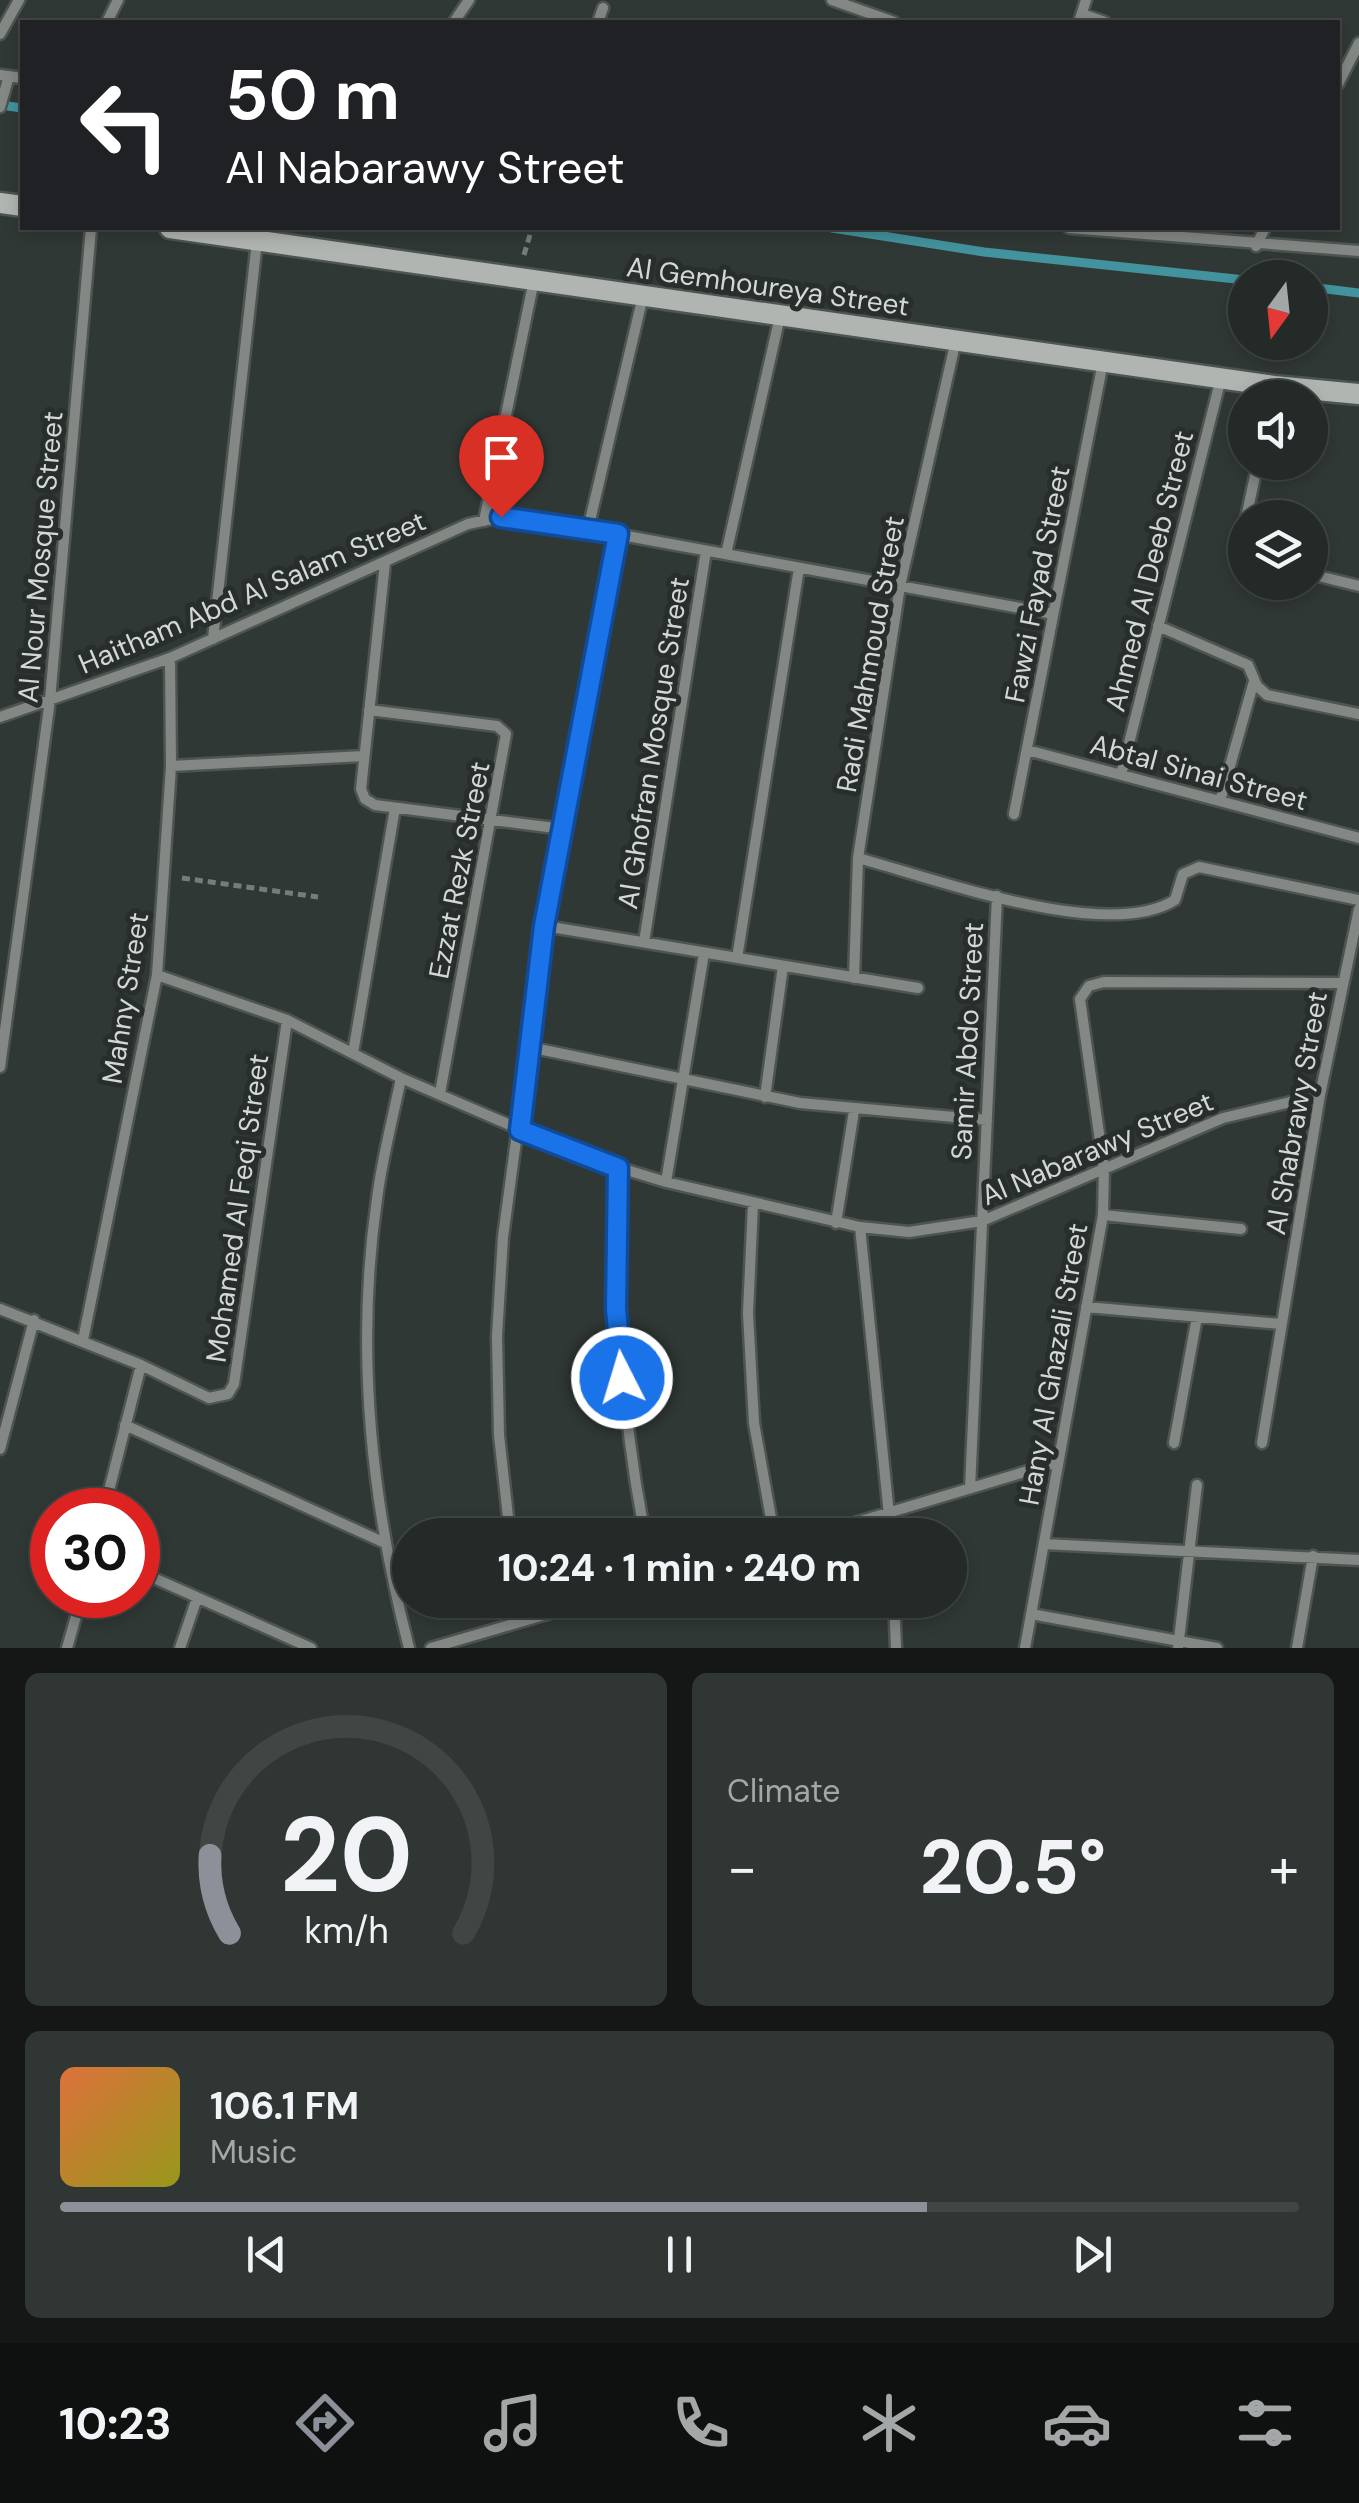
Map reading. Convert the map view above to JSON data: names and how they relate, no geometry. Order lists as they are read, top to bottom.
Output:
{
  "streets": {
    "main road": ["Al Gemhoureya Street"],
    "street": [
      "Al Nour Mosque Street",
      "Ahmed Al Deeb Street",
      "Fawzi Fayad Street",
      "Haitham Abd Al Salam Street",
      "Radi Mahmoud Street",
      "Al Ghofran Mosque Street",
      "Abtal Sinai Street",
      "Ezzat Rezk Street",
      "Mahny Street",
      "Samir Abdo Street",
      "Al Shabrawy Street",
      "Al Nabarawy Street",
      "Mohamed Al Feqi Street",
      "Hany Al Ghazali Street"
    ]
  },
  "crossings": [
    ["Al Gemhoureya Street", "Ahmed Al Deeb Street"],
    ["Al Gemhoureya Street", "Fawzi Fayad Street"],
    ["Al Gemhoureya Street", "Radi Mahmoud Street"],
    ["Al Nour Mosque Street", "Haitham Abd Al Salam Street"],
    ["Ahmed Al Deeb Street", "Abtal Sinai Street"],
    ["Fawzi Fayad Street", "Haitham Abd Al Salam Street"],
    ["Fawzi Fayad Street", "Abtal Sinai Street"],
    ["Haitham Abd Al Salam Street", "Radi Mahmoud Street"],
    ["Haitham Abd Al Salam Street", "Al Ghofran Mosque Street"],
    ["Haitham Abd Al Salam Street", "Mahny Street"],
    ["Ezzat Rezk Street", "Al Nabarawy Street"],
    ["Mahny Street", "Al Nabarawy Street"],
    ["Samir Abdo Street", "Al Nabarawy Street"],
    ["Al Shabrawy Street", "Al Nabarawy Street"],
    ["Al Shabrawy Street", "Hany Al Ghazali Street"],
    ["Al Nabarawy Street", "Mohamed Al Feqi Street"],
    ["Al Nabarawy Street", "Hany Al Ghazali Street"]
  ],
  "north": "bottom",
  "page": {
    "turn": ["50 m", "Al Nabarawy Street"],
    "limit": "30",
    "trip": "10:24 · 1 min · 240 m",
    "tile": "Climate",
    "heat": ["−", "20.5°", "+"],
    "song": ["106.1 FM", "Music"],
    "tabs": "10:23",
    "gauge": ["20", "km/h"]
  }
}
